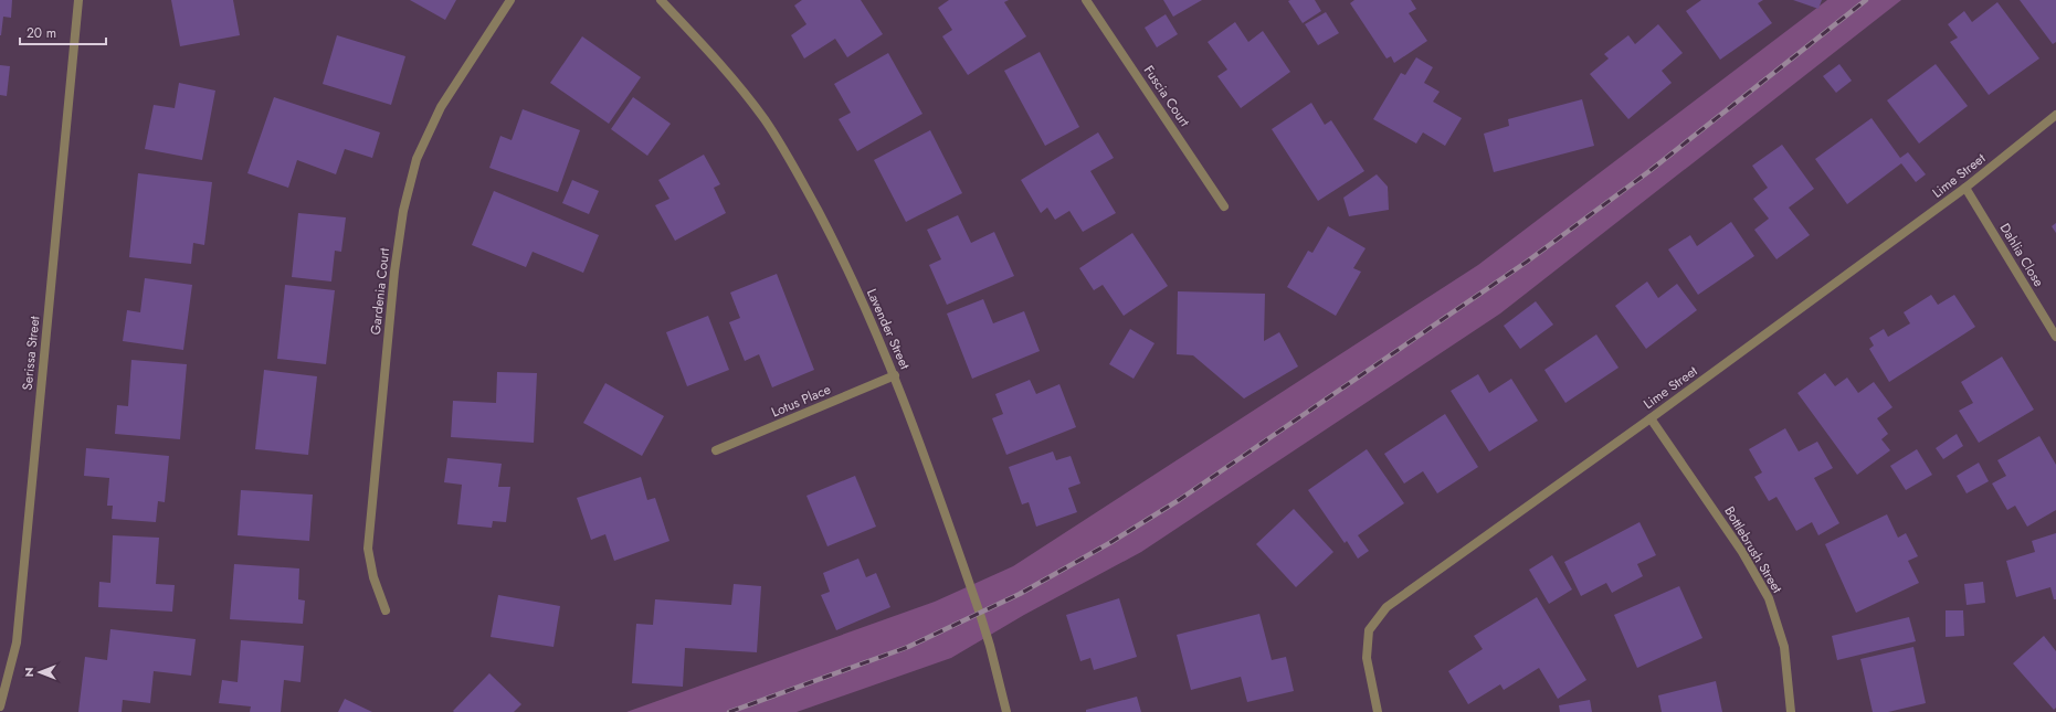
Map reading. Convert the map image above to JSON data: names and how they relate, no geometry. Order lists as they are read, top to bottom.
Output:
{
  "streets": {
    "street": [
      "Fuscia Court",
      "Lime Street",
      "Dahlia Close",
      "Gardenia Court",
      "Lavender Street",
      "Serissa Street",
      "Lotus Place",
      "Bottlebrush Street"
    ]
  },
  "crossings": [
    ["Lime Street", "Dahlia Close"],
    ["Lime Street", "Bottlebrush Street"],
    ["Lavender Street", "Lotus Place"]
  ],
  "scale_bar": "20 m",
  "north": "left"
}
